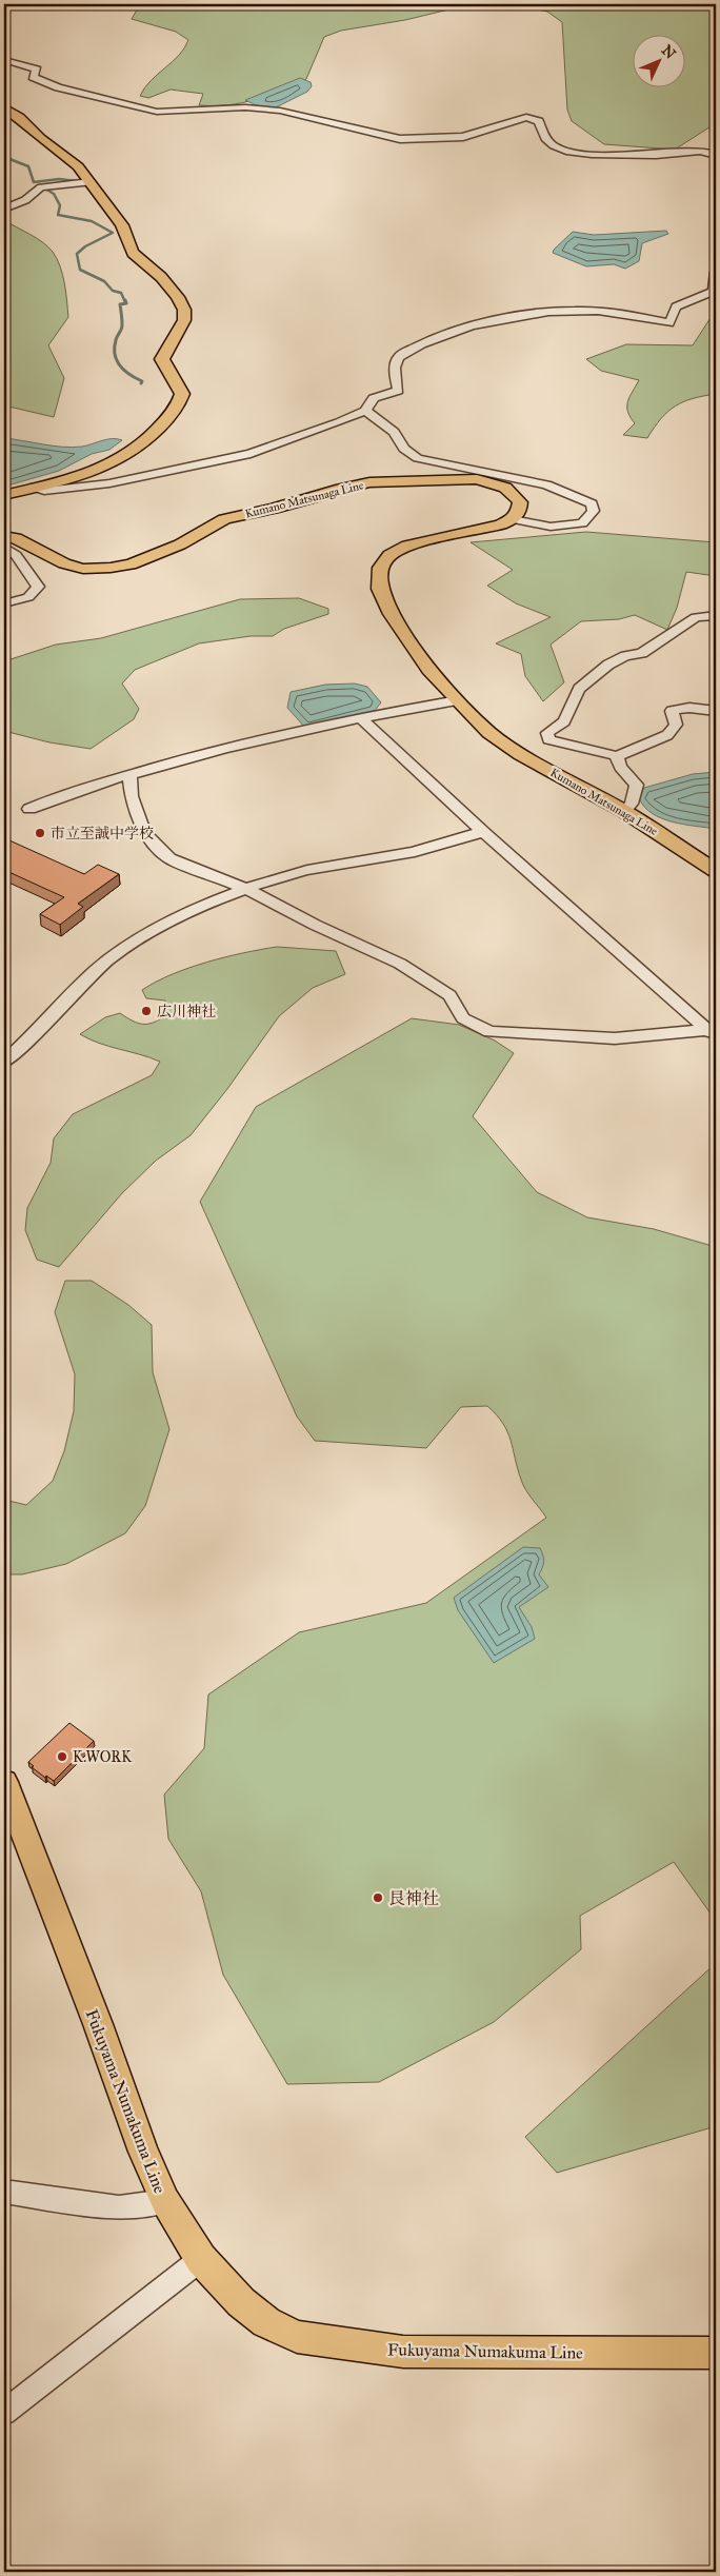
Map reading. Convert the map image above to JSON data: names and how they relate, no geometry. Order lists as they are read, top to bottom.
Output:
{
  "streets": {
    "main road": ["Kumano Matsunaga Line", "Fukuyama Numakuma Line"]
  },
  "places": [
    "市立至誠中学校",
    "広川神社",
    "K.WORK",
    "艮神社"
  ],
  "north": "top right"
}
